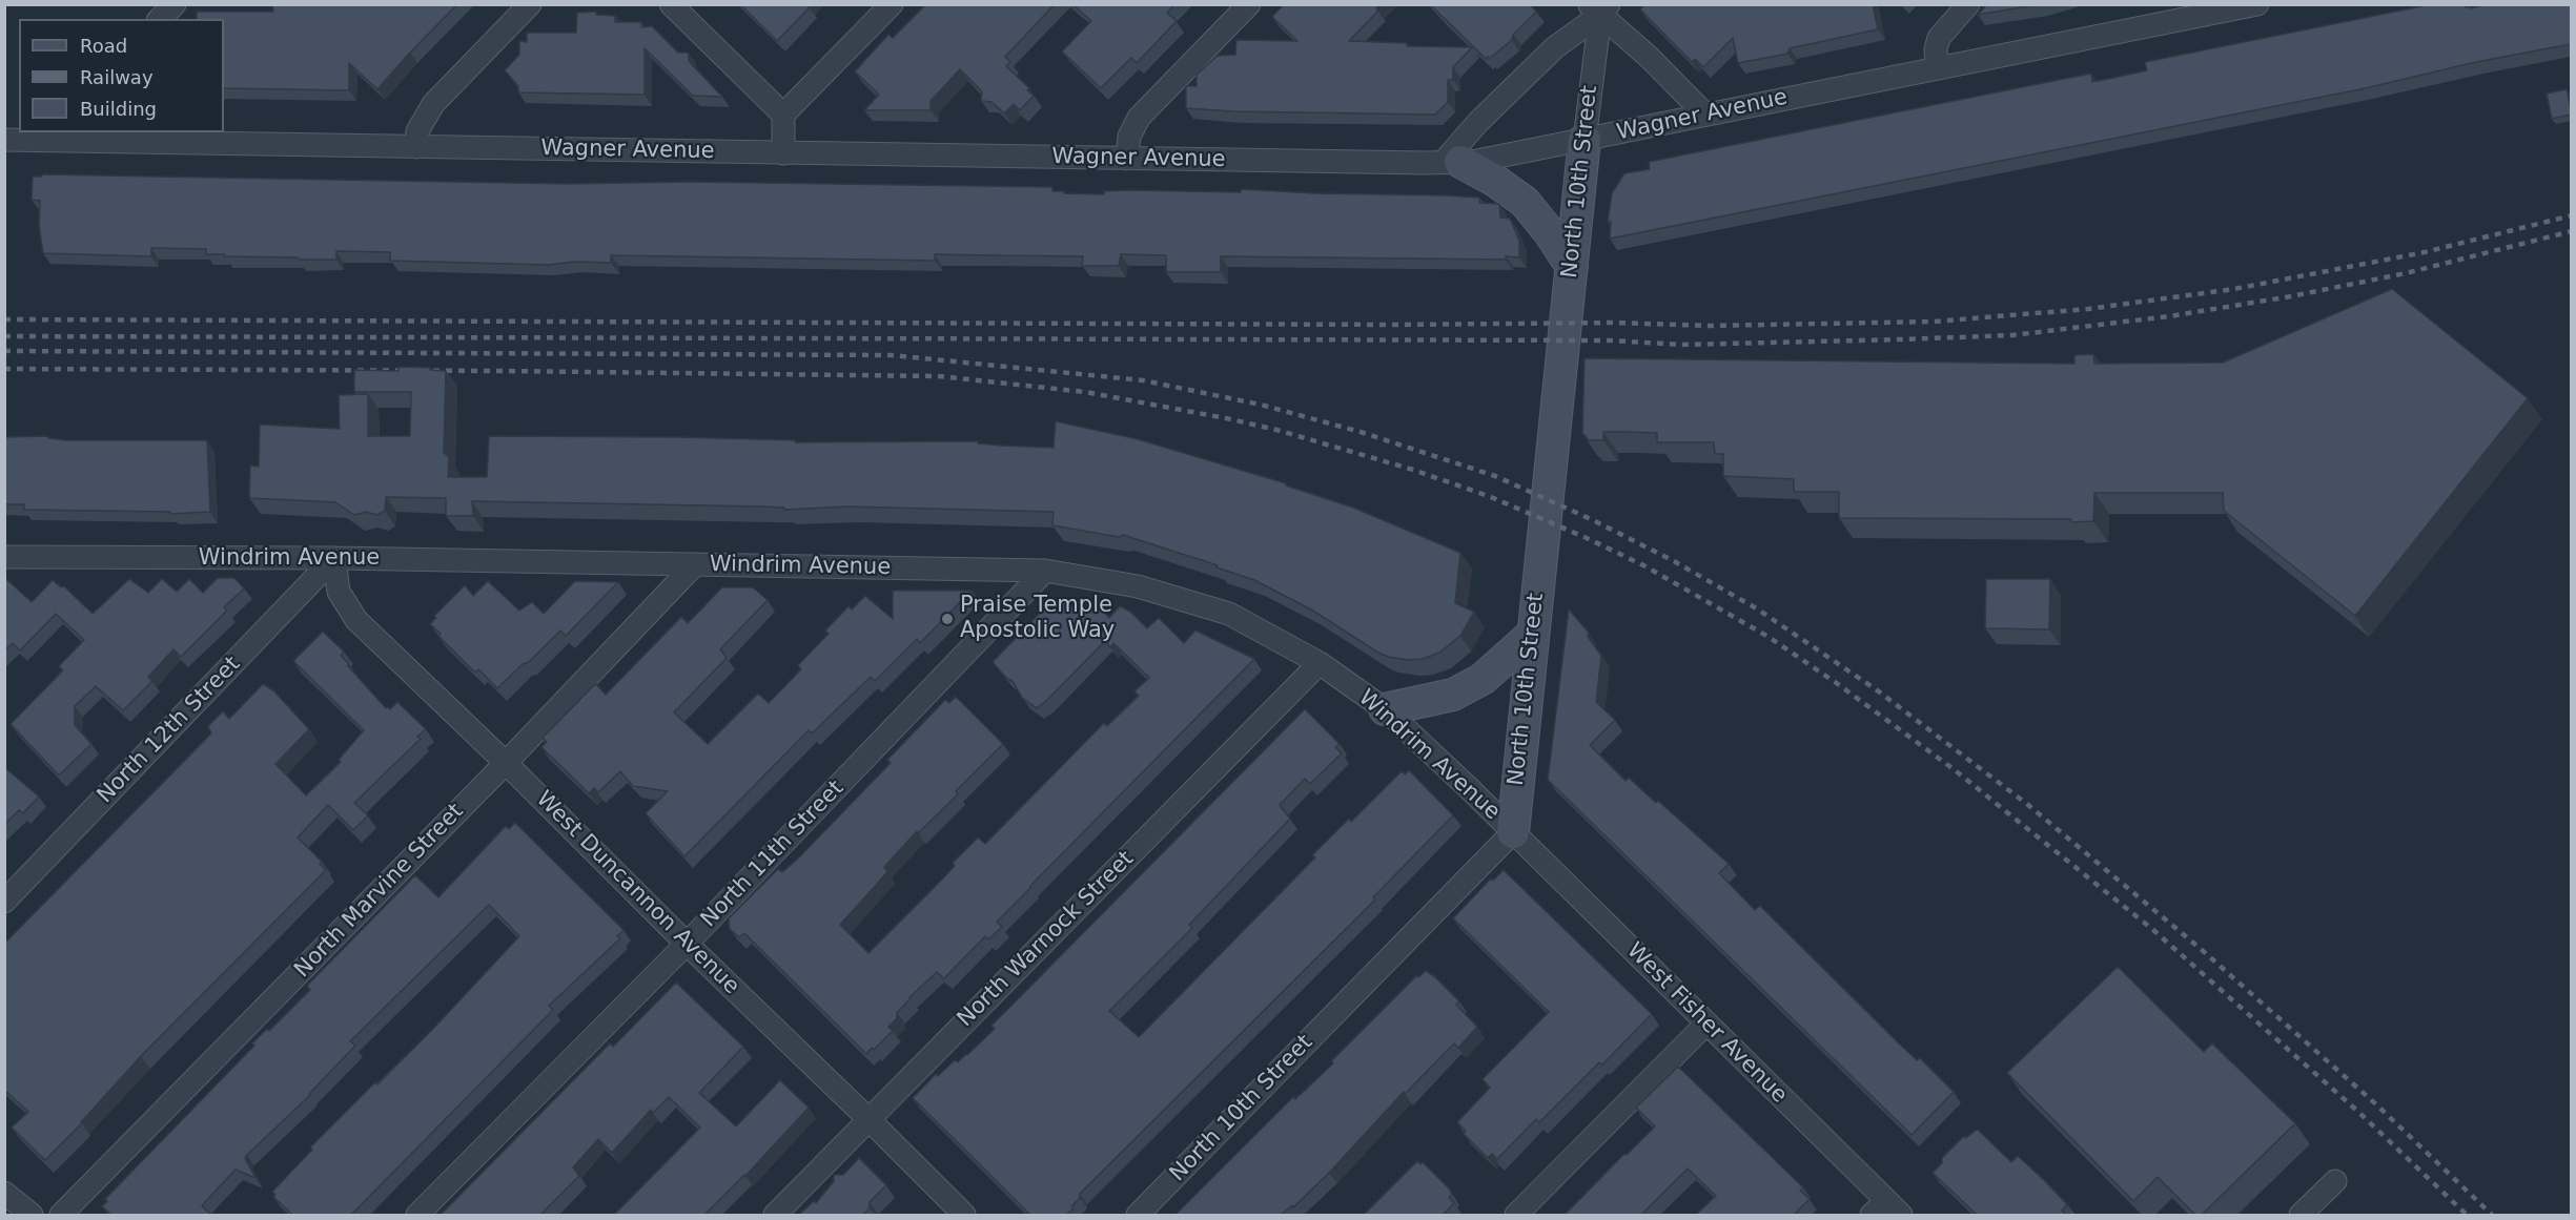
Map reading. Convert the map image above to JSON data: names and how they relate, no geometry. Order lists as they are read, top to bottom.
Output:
{
  "streets": {
    "street": [
      "Wagner Avenue",
      "North 10th Street",
      "Windrim Avenue",
      "North 12th Street",
      "North 11th Street",
      "North Marvine Street",
      "West Duncannon Avenue",
      "North Warnock Street",
      "West Fisher Avenue"
    ]
  },
  "crossings": [
    ["Wagner Avenue", "North 10th Street"],
    ["North 10th Street", "Windrim Avenue"],
    ["North 10th Street", "West Fisher Avenue"],
    ["Windrim Avenue", "North 12th Street"],
    ["Windrim Avenue", "North 11th Street"],
    ["Windrim Avenue", "North Marvine Street"],
    ["Windrim Avenue", "West Duncannon Avenue"],
    ["Windrim Avenue", "North Warnock Street"],
    ["Windrim Avenue", "West Fisher Avenue"],
    ["North 12th Street", "West Duncannon Avenue"],
    ["North 11th Street", "West Duncannon Avenue"],
    ["North Marvine Street", "West Duncannon Avenue"],
    ["West Duncannon Avenue", "North Warnock Street"]
  ],
  "places": ["Praise Temple Apostolic Way"],
  "legend": ["Road", "Railway", "Building"]
}
